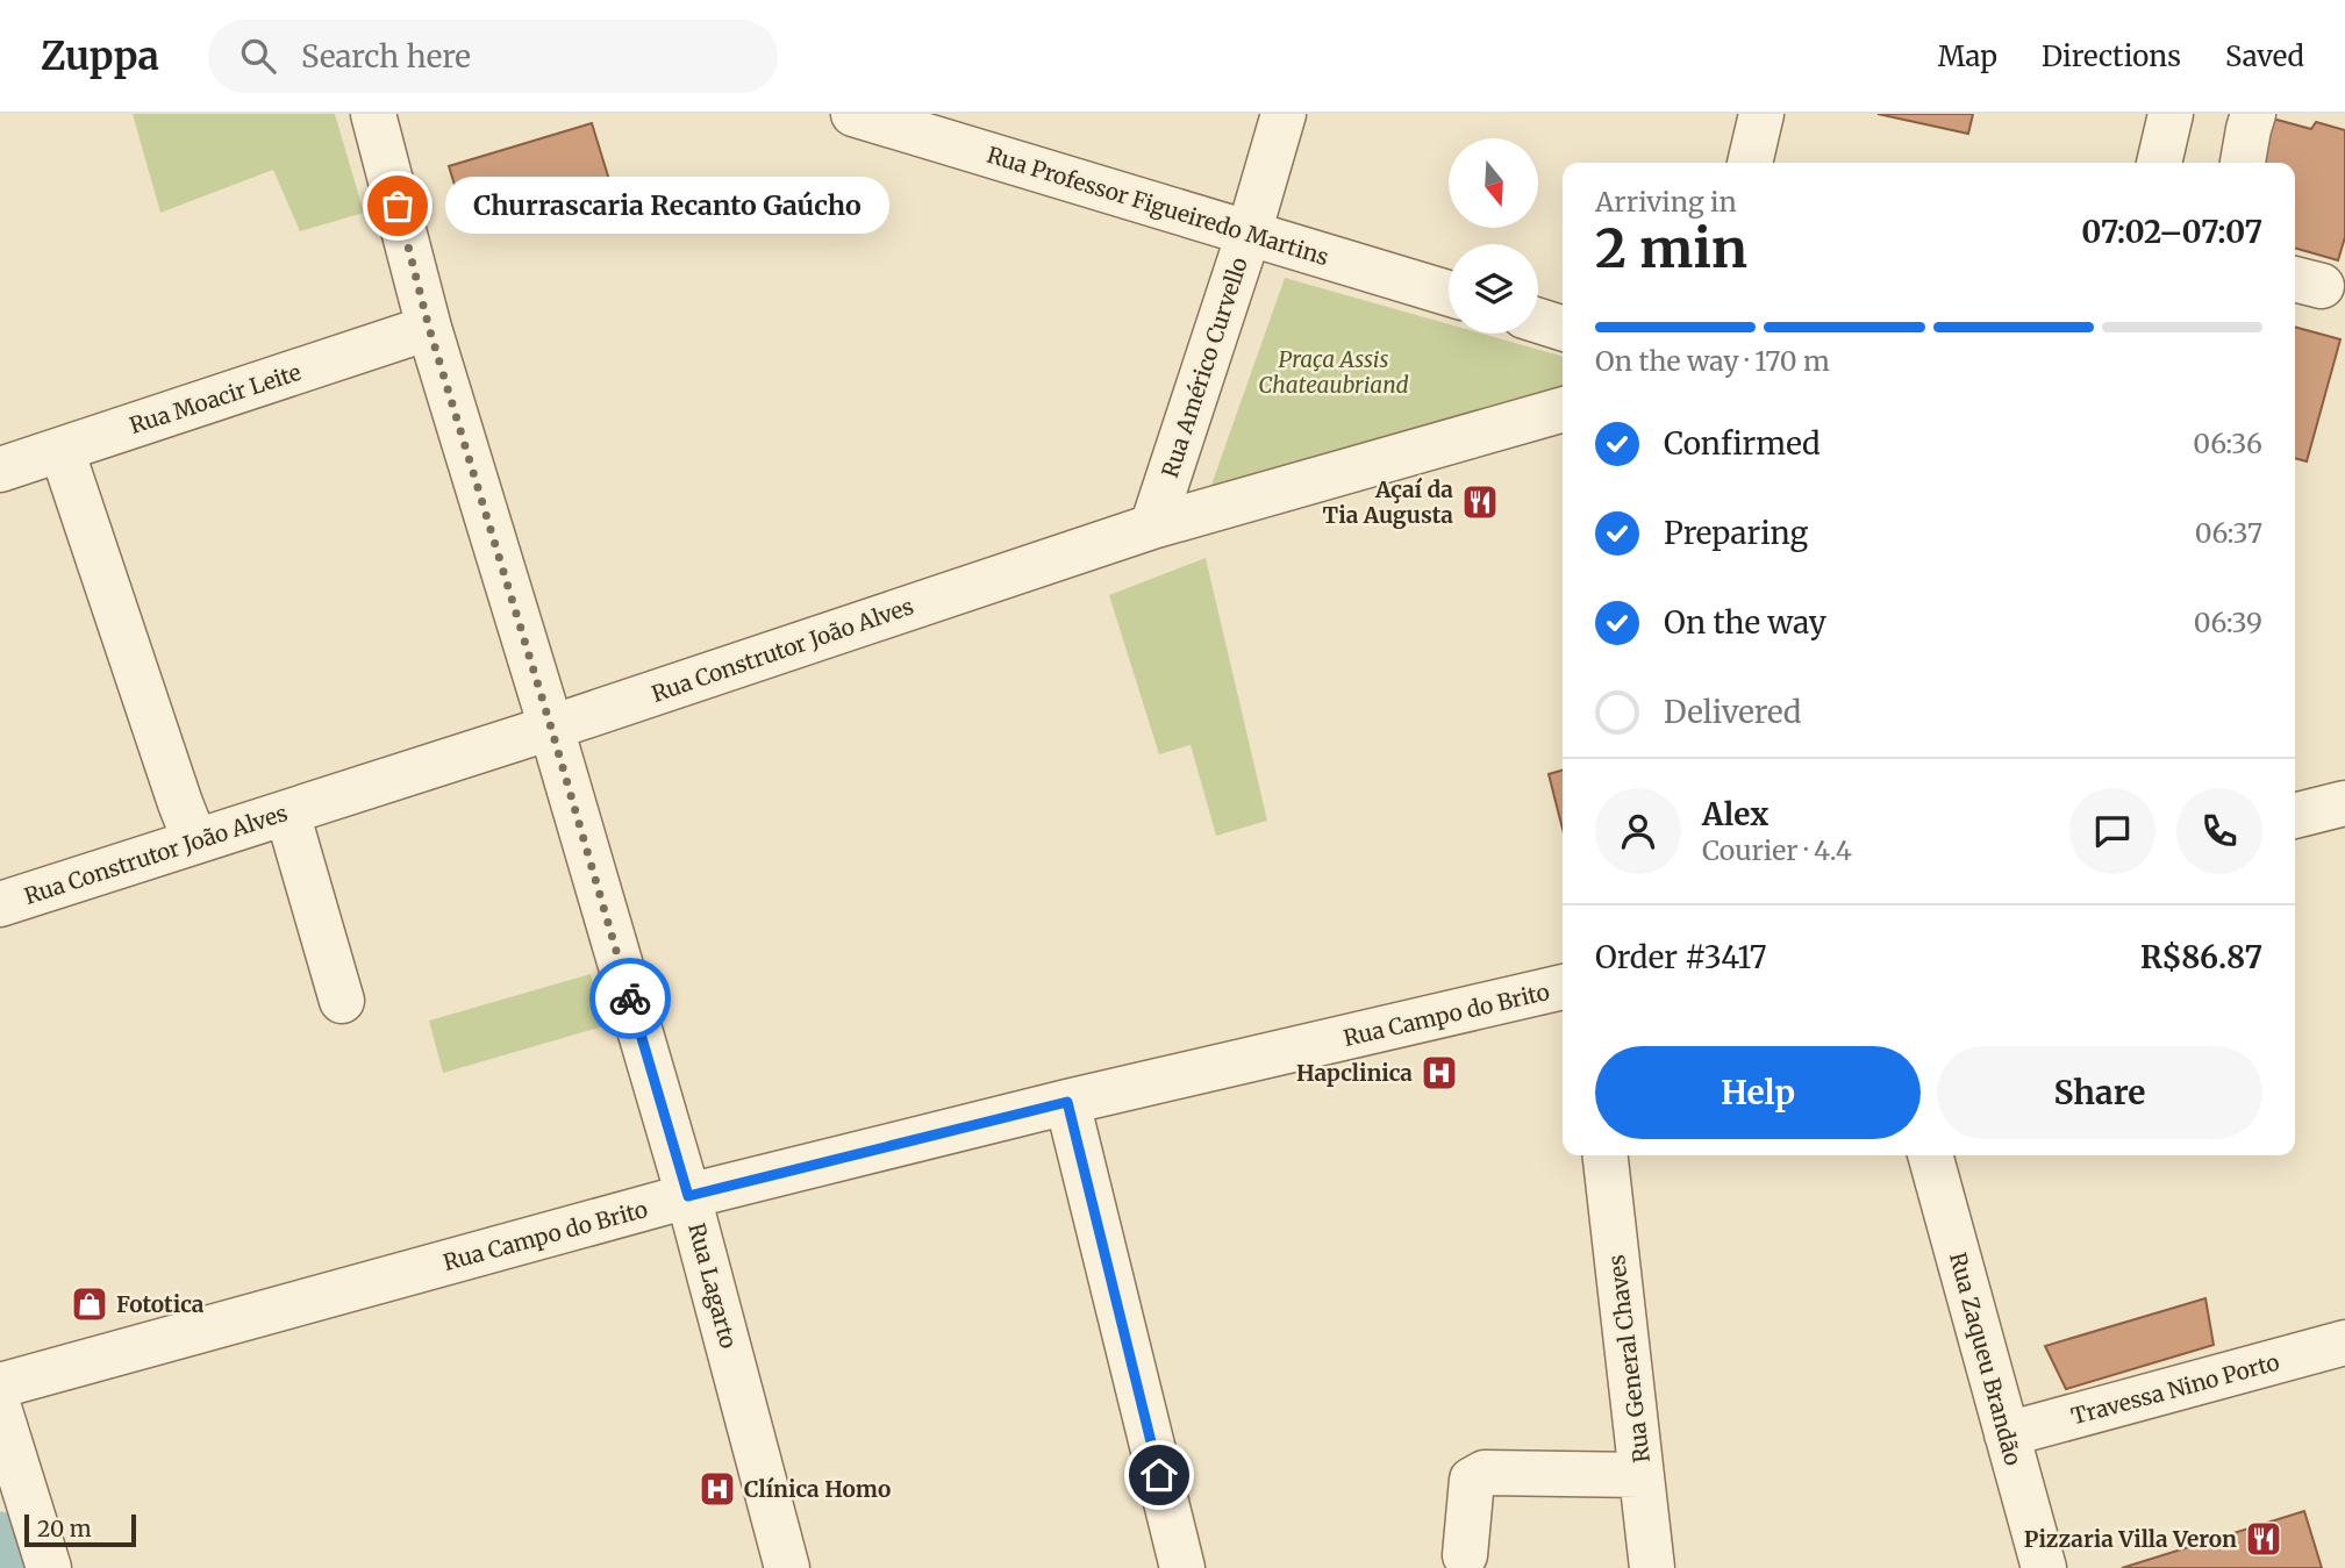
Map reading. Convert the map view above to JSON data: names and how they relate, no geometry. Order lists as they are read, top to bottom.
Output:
{
  "streets": {
    "street": [
      "Rua Professor Figueiredo Martins",
      "Rua Américo Curvello",
      "Rua Moacir Leite",
      "Rua Construtor João Alves",
      "Rua Campo do Brito",
      "Rua Lagarto",
      "Rua General Chaves",
      "Rua Zaqueu Brandão",
      "Travessa Nino Porto"
    ]
  },
  "crossings": [
    ["Rua Professor Figueiredo Martins", "Rua Américo Curvello"],
    ["Rua Américo Curvello", "Rua Construtor João Alves"],
    ["Rua Moacir Leite", "Rua Lagarto"],
    ["Rua Construtor João Alves", "Rua Lagarto"],
    ["Rua Campo do Brito", "Rua Lagarto"],
    ["Rua Zaqueu Brandão", "Travessa Nino Porto"]
  ],
  "parks": ["Praça Assis Chateaubriand"],
  "places": {
    "other": ["Churrascaria Recanto Gaúcho"],
    "restaurant": ["Açaí da Tia Augusta", "Pizzaria Villa Veron"],
    "hospital": ["Hapclinica", "Clínica Homo"],
    "shop": ["Fototica"]
  },
  "scale_bar": "20 m",
  "north": "bottom",
  "page": {
    "header": "Zuppa",
    "search": "Search here",
    "nav": ["Map", "Directions", "Saved"],
    "heading": ["2 min", "Arriving in", "07:02–07:07"],
    "panel": [
      "Alex",
      "Courier · 4.4",
      "Order #3417",
      "R$86.87"
    ],
    "bubble": "Churrascaria Recanto Gaúcho",
    "bar": "On the way · 170 m",
    "list": [
      ["Confirmed", "06:36"],
      ["Preparing", "06:37"],
      ["On the way", "06:39"],
      "Delivered"
    ],
    "buttons": ["Help", "Share"],
    "scale": "20 m"
  }
}
